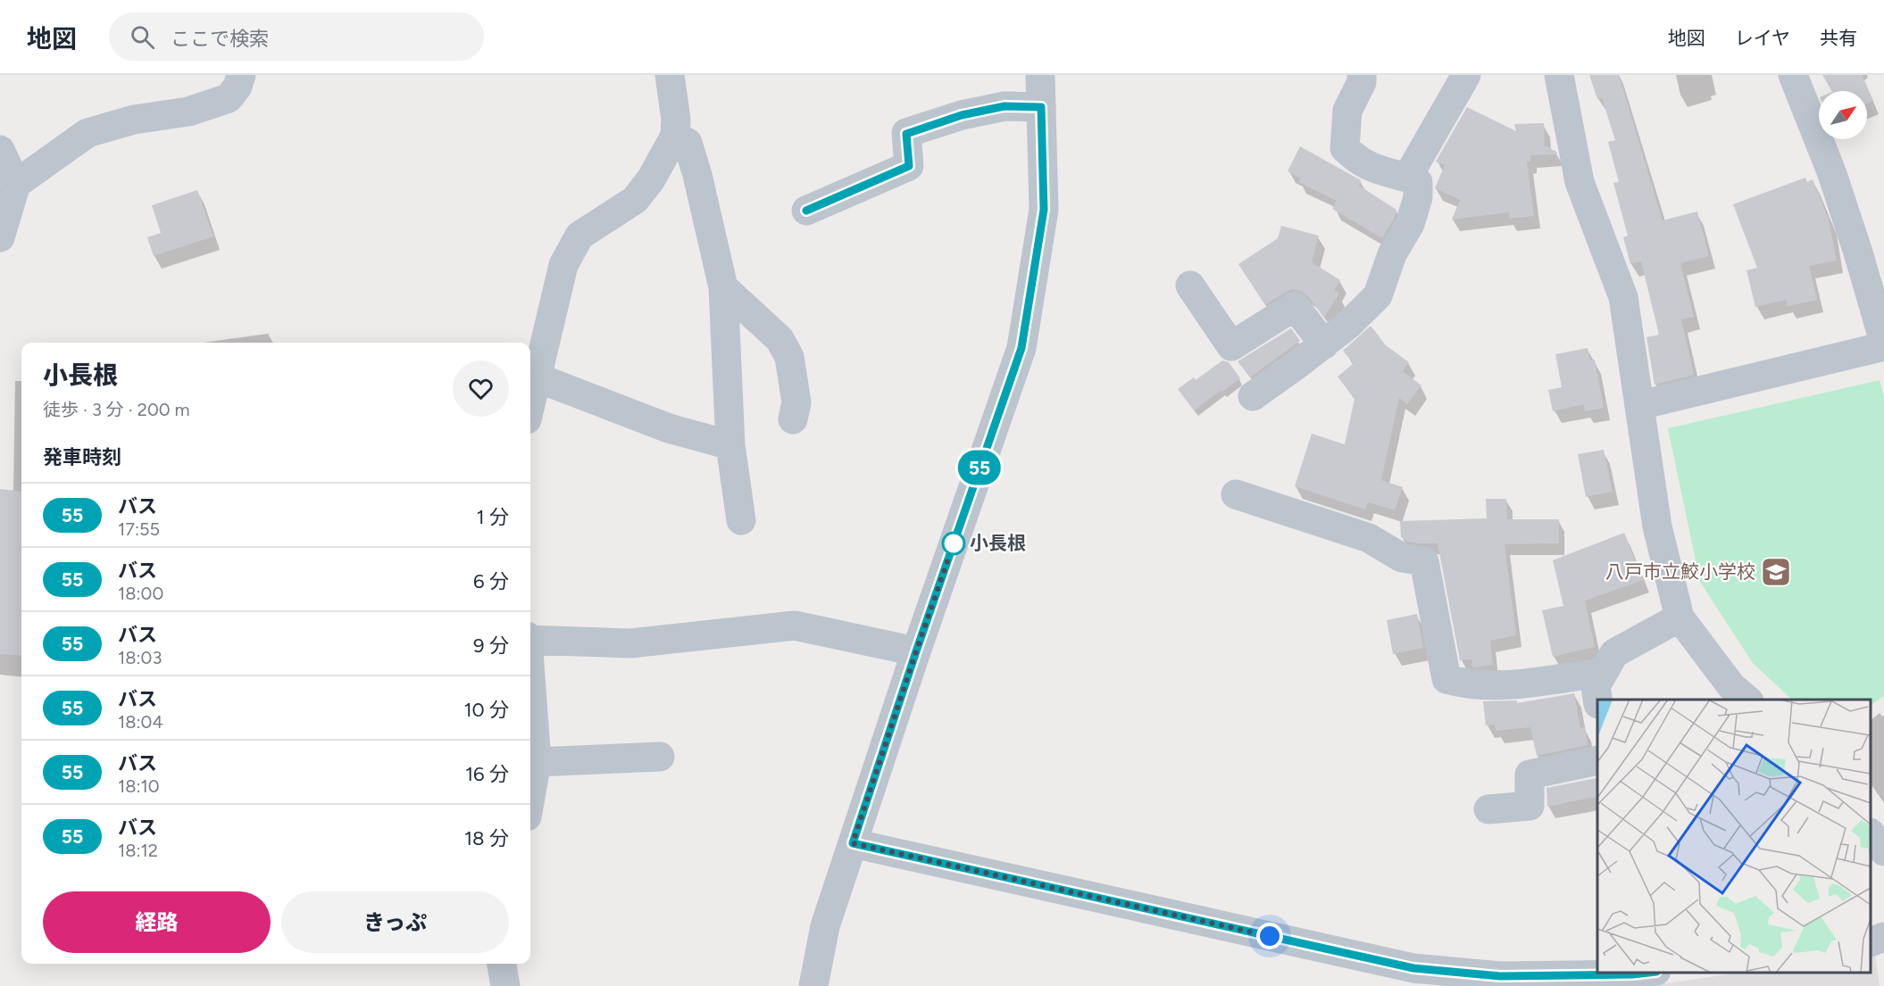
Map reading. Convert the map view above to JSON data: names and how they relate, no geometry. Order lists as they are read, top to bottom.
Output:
{
  "places": {
    "other": ["小長根"],
    "school or university": ["八戸市立鮫小学校"]
  },
  "lines": ["bus line 55"],
  "north": "top right",
  "page": {
    "header": "地図",
    "search": "ここで検索",
    "nav": ["地図", "レイヤ", "共有"],
    "on_map": "55",
    "heading": [
      ["小長根", "徒歩 · 3 分 · 200 m"],
      "発車時刻"
    ],
    "list": [
      {
        "mark": "55",
        "name": "バス",
        "note": "17:55",
        "value": "1 分"
      },
      {
        "mark": "55",
        "name": "バス",
        "note": "18:00",
        "value": "6 分"
      },
      {
        "mark": "55",
        "name": "バス",
        "note": "18:03",
        "value": "9 分"
      },
      {
        "mark": "55",
        "name": "バス",
        "note": "18:04",
        "value": "10 分"
      },
      {
        "mark": "55",
        "name": "バス",
        "note": "18:10",
        "value": "16 分"
      },
      {
        "mark": "55",
        "name": "バス",
        "note": "18:12",
        "value": "18 分"
      }
    ],
    "buttons": ["経路", "きっぷ"]
  }
}
